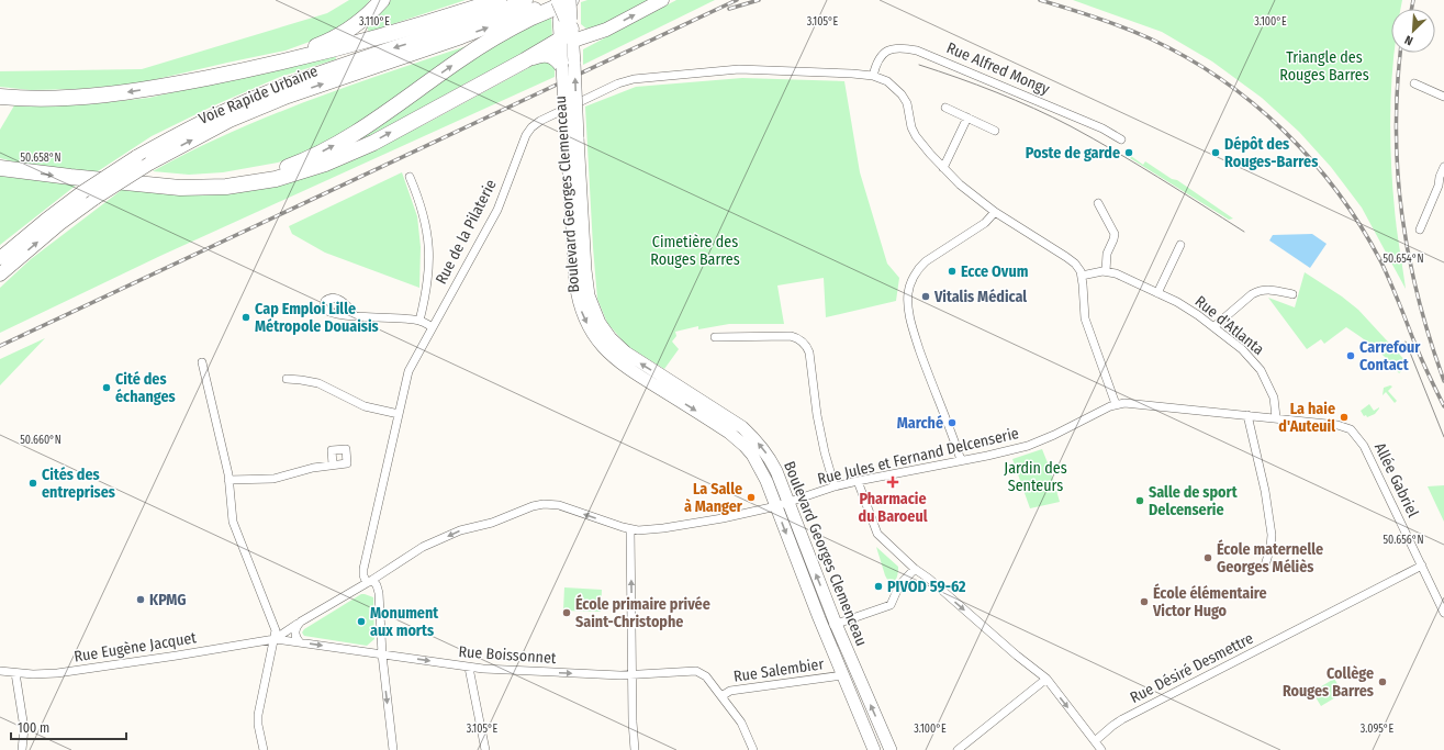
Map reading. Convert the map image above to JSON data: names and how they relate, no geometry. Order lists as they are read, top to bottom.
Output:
{
  "streets": {
    "highway": ["Voie Rapide Urbaine"],
    "main road": ["Boulevard Georges Clemenceau"],
    "street": [
      "Rue Alfred Mongy",
      "Rue de la Pilaterie",
      "Rue d'Atlanta",
      "Rue Jules et Fernand Delcenserie",
      "Allée Gabriel",
      "Rue Eugène Jacquet",
      "Rue Boissonnet",
      "Rue Désiré Desmettre",
      "Rue Salembier"
    ]
  },
  "crossings": [
    ["Rue Alfred Mongy", "Rue de la Pilaterie"],
    ["Boulevard Georges Clemenceau", "Rue Jules et Fernand Delcenserie"],
    ["Boulevard Georges Clemenceau", "Rue Salembier"],
    ["Rue de la Pilaterie", "Rue d'Atlanta"],
    ["Rue de la Pilaterie", "Rue Jules et Fernand Delcenserie"],
    ["Rue de la Pilaterie", "Rue Boissonnet"],
    ["Rue d'Atlanta", "Rue Jules et Fernand Delcenserie"],
    ["Rue Jules et Fernand Delcenserie", "Allée Gabriel"],
    ["Rue Jules et Fernand Delcenserie", "Rue Eugène Jacquet"],
    ["Rue Jules et Fernand Delcenserie", "Rue Boissonnet"],
    ["Allée Gabriel", "Rue Désiré Desmettre"],
    ["Rue Eugène Jacquet", "Rue Boissonnet"],
    ["Rue Boissonnet", "Rue Salembier"]
  ],
  "one_way": ["Rue Boissonnet"],
  "parks": ["Triangle des Rouges Barres", "Cimetière des Rouges Barres", "Jardin des Senteurs"],
  "places": {
    "other": [
      "Poste de garde",
      "Dépôt des Rouges-Barres",
      "Ecce Ovum",
      "Vitalis Médical",
      "Cap Emploi Lille Métropole Douaisis",
      "Carrefour Contact",
      "Cité des échanges",
      "La haie d'Auteuil",
      "Marché",
      "Cités des entreprises",
      "La Salle à Manger",
      "Salle de sport Delcenserie",
      "École maternelle Georges Méliès",
      "PIVOD 59-62",
      "KPMG",
      "École élémentaire Victor Hugo",
      "École primaire privée Saint-Christophe",
      "Monument aux morts",
      "Collège Rouges Barres"
    ],
    "health": ["Pharmacie du Baroeul"]
  },
  "scale_bar": "100 m",
  "north": "bottom left",
  "coordinates": [
    "3.100°E",
    "3.110°E",
    "3.105°E",
    "50.658°N",
    "50.654°N",
    "50.660°N",
    "50.656°N",
    "3.095°E"
  ]
}
